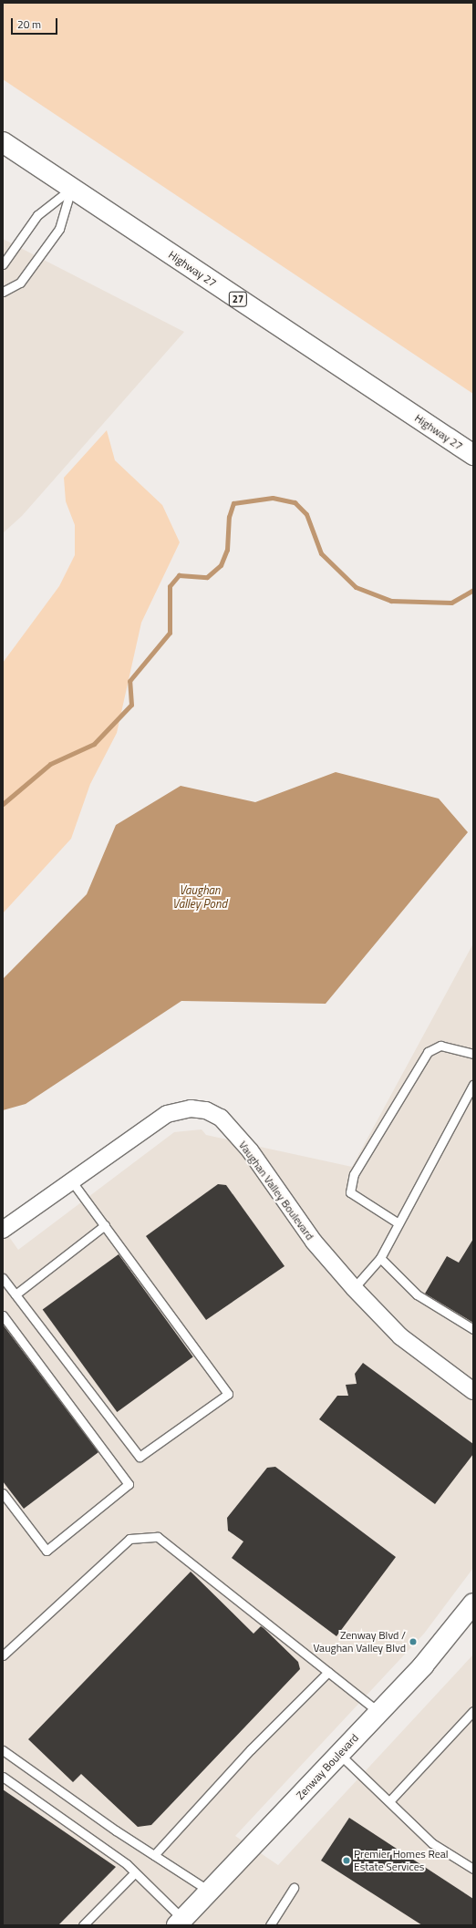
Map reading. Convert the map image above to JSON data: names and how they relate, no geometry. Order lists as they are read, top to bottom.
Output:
{
  "streets": {
    "main road": ["Highway 27", "27", "Zenway Boulevard"],
    "street": ["Vaughan Valley Boulevard"]
  },
  "water": ["Vaughan Valley Pond"],
  "places": ["Zenway Blvd / Vaughan Valley Blvd", "Premier Homes Real Estate Services"],
  "scale_bar": "20 m"
}
